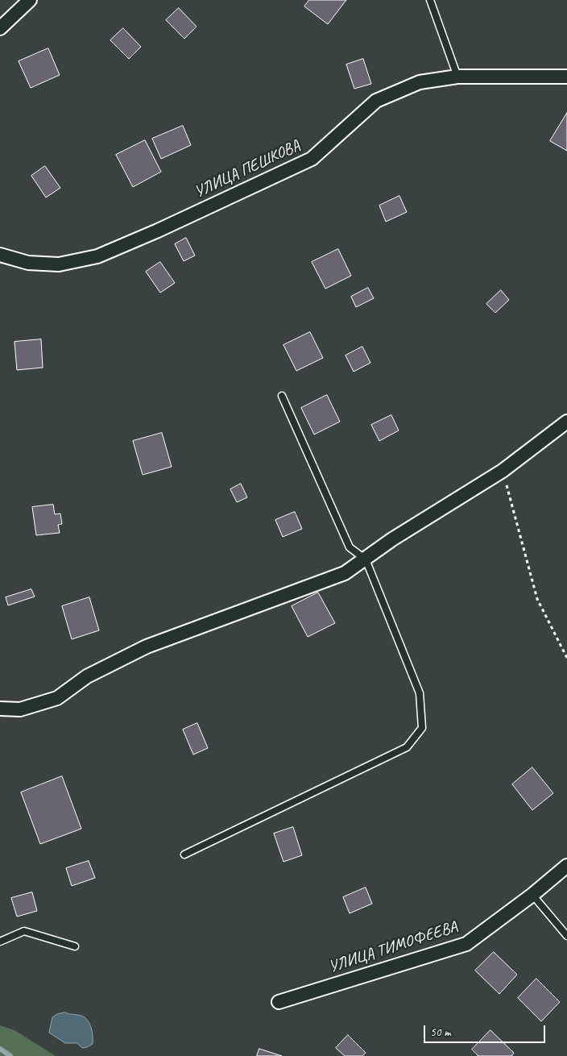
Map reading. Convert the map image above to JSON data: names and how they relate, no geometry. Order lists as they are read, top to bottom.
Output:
{
  "streets": {
    "street": ["УЛИЦА ПЕШКОВА", "УЛИЦА ТИМОФЕЕВА"]
  },
  "scale_bar": "50 m"
}
